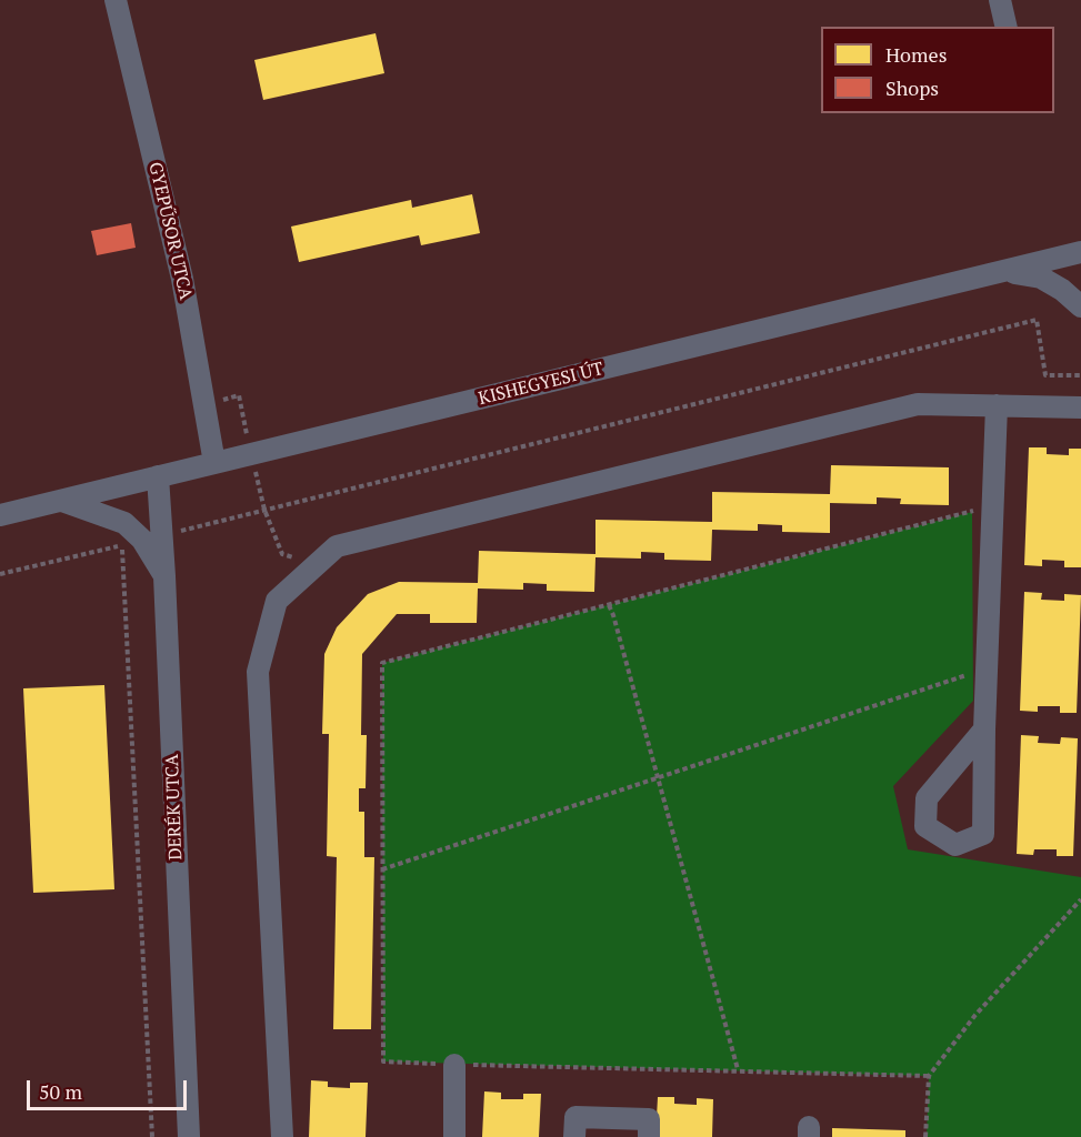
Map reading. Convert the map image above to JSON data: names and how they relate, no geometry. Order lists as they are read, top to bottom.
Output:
{
  "streets": {
    "street": ["GYEPŰSOR UTCA", "KISHEGYESI ÚT", "DERÉK UTCA"]
  },
  "crossings": [
    ["GYEPŰSOR UTCA", "KISHEGYESI ÚT"],
    ["KISHEGYESI ÚT", "DERÉK UTCA"]
  ],
  "legend": ["Homes", "Shops"],
  "scale_bar": "50 m"
}
